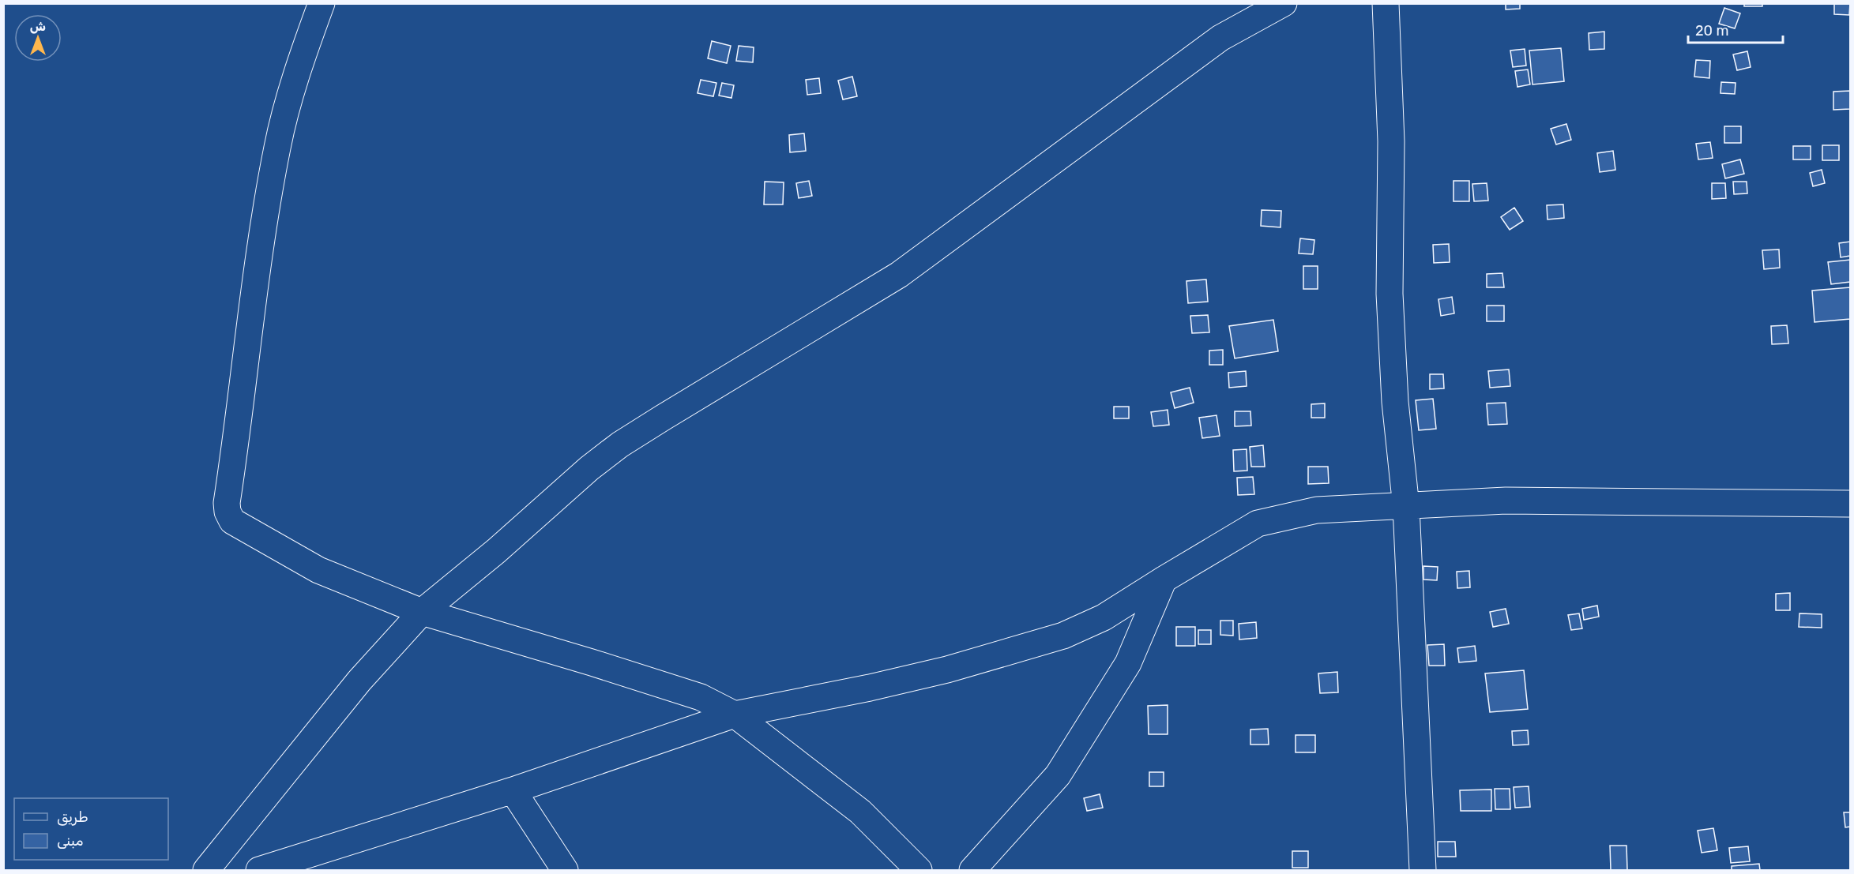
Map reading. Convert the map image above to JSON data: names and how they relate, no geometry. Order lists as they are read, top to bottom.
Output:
{
  "legend": ["طريق", "مبنى"],
  "scale_bar": "20 m",
  "north": "top"
}
